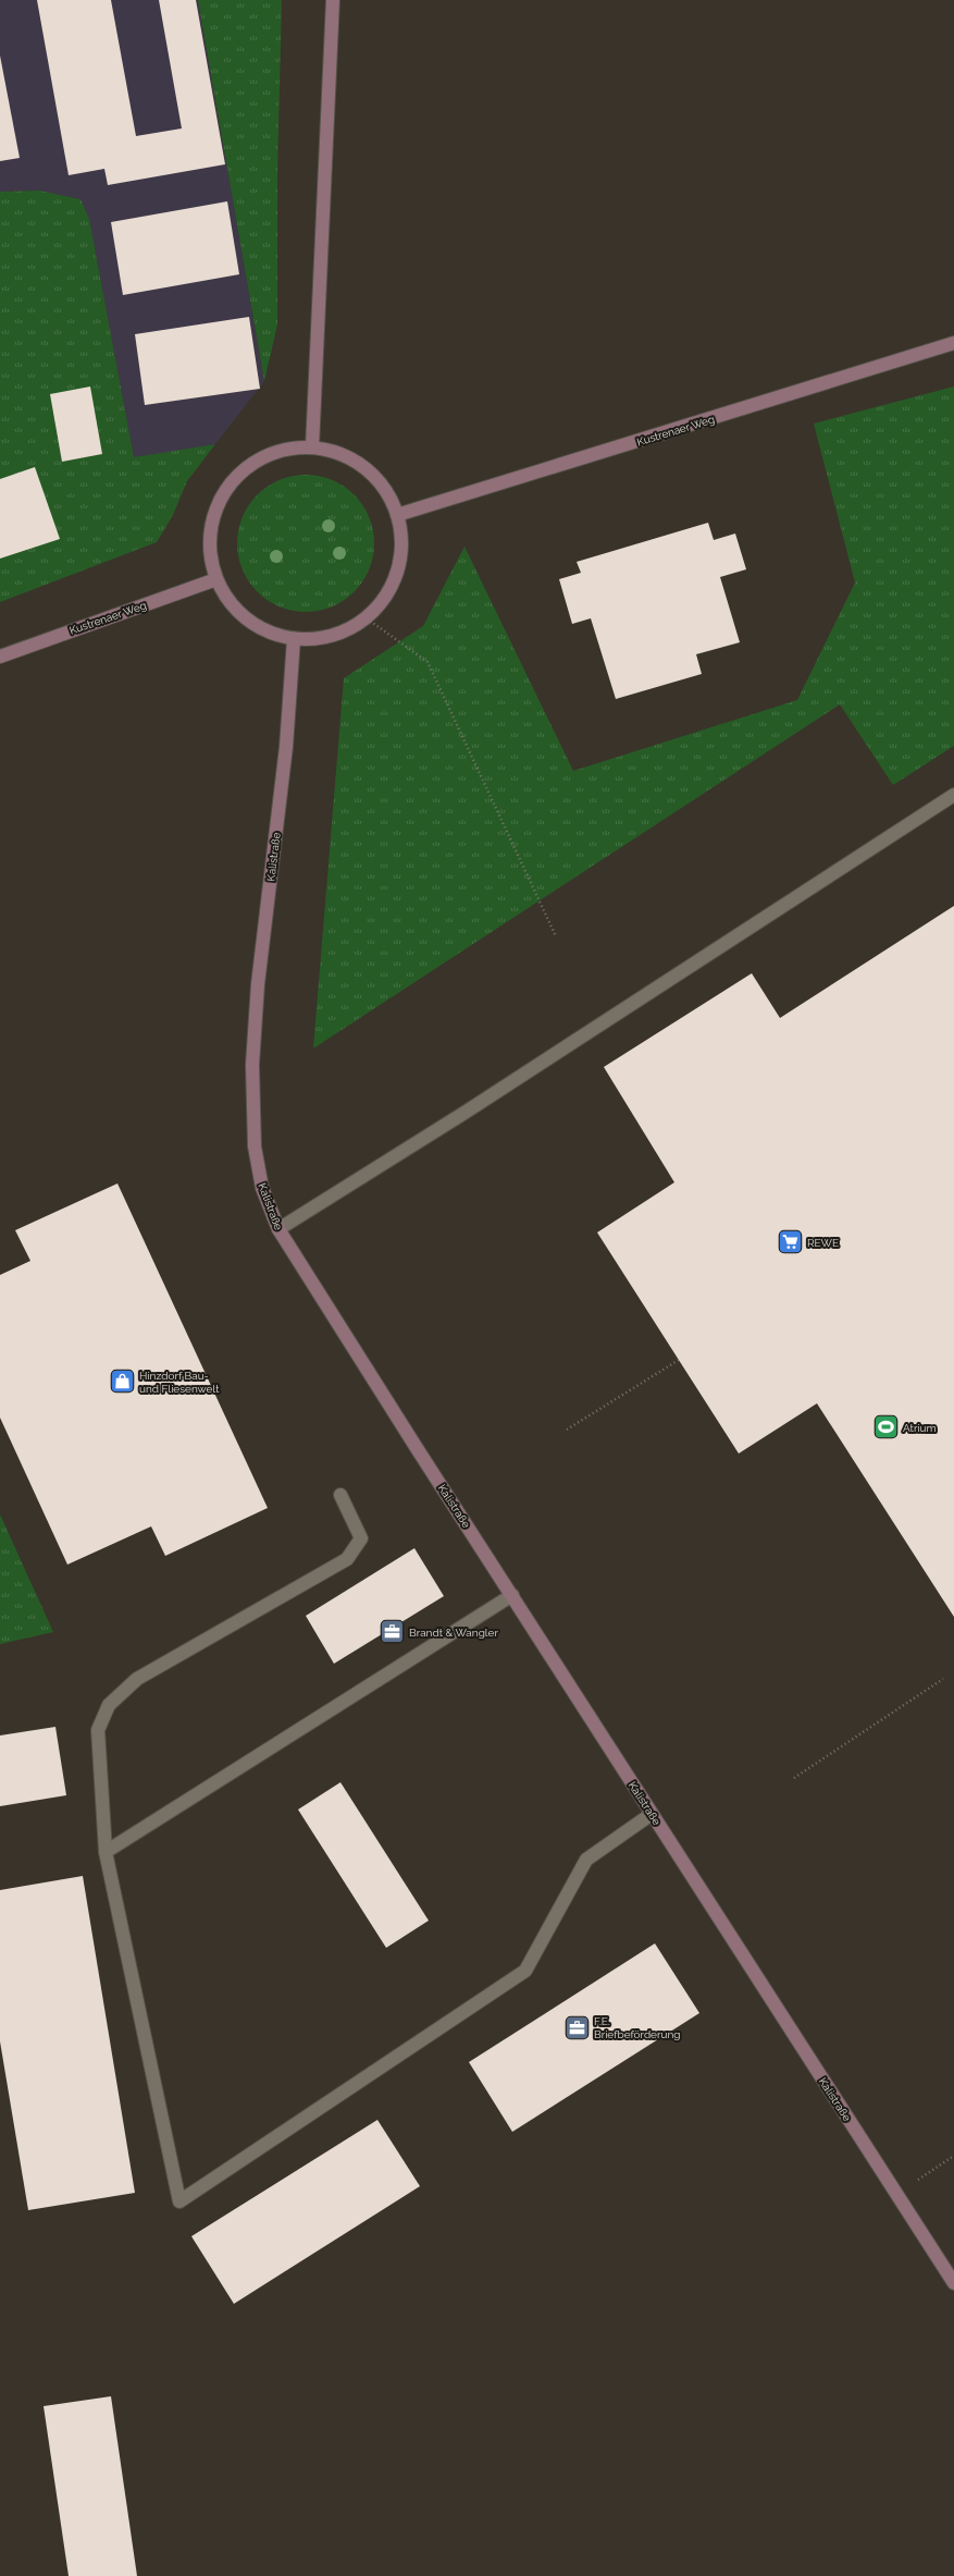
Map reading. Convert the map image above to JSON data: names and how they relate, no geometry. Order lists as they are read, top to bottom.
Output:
{
  "streets": {
    "street": ["Kustrenaer Weg", "Kalistraße"]
  },
  "places": {
    "supermarket": ["REWE"],
    "shop": ["Hinzdorf Bau- und Fliesenwelt"],
    "sports": ["Atrium"],
    "office": ["Brandt & Wangler", "F.E. Briefbeförderung"]
  }
}
